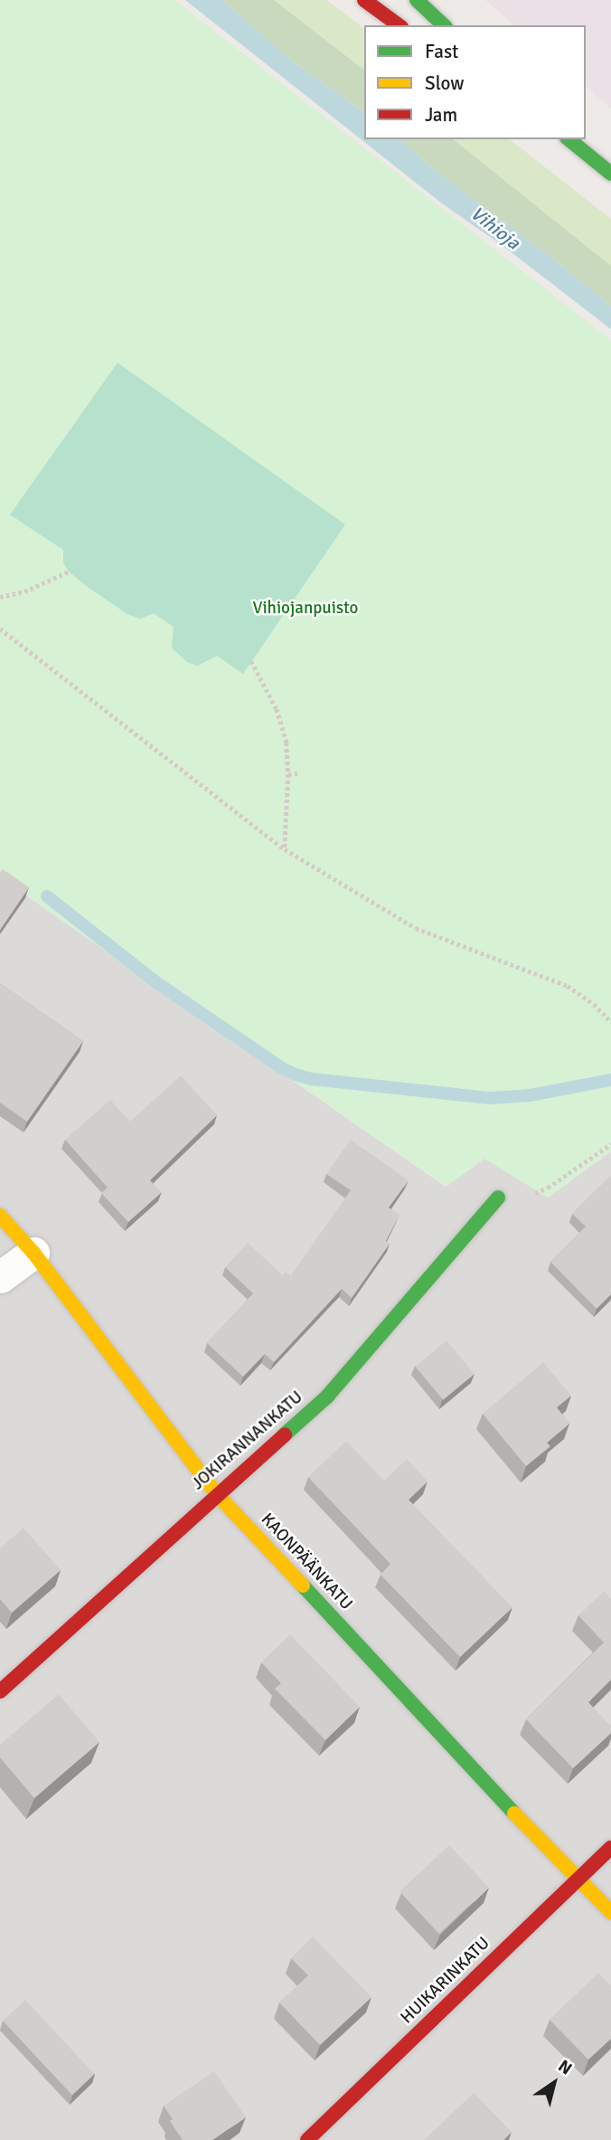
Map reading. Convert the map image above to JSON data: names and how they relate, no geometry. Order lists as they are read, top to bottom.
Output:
{
  "streets": {
    "street": ["JOKIRANNANKATU", "KAONPÄÄNKATU", "HUIKARINKATU"]
  },
  "crossings": [
    ["JOKIRANNANKATU", "KAONPÄÄNKATU"],
    ["KAONPÄÄNKATU", "HUIKARINKATU"]
  ],
  "water": ["Vihioja"],
  "parks": ["Vihiojanpuisto"],
  "legend": ["Fast", "Slow", "Jam"],
  "north": "top right"
}
